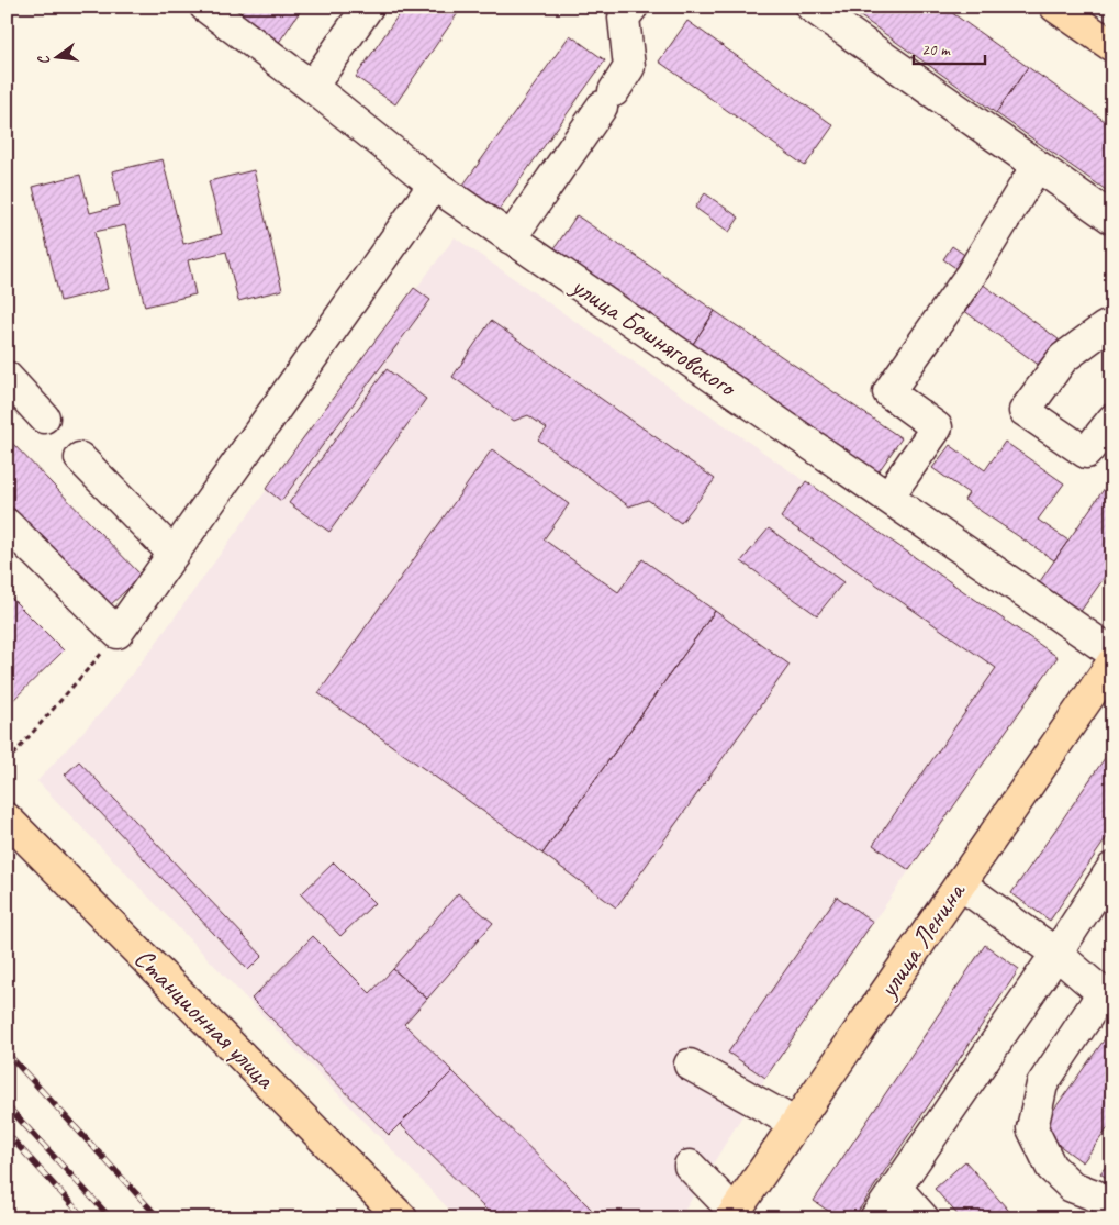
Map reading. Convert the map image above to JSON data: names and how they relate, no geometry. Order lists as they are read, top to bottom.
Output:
{
  "streets": {
    "main road": ["улица Ленина", "Станционная улица"],
    "lane": ["улица Бошняговского"]
  },
  "scale_bar": "20 m",
  "north": "left"
}
